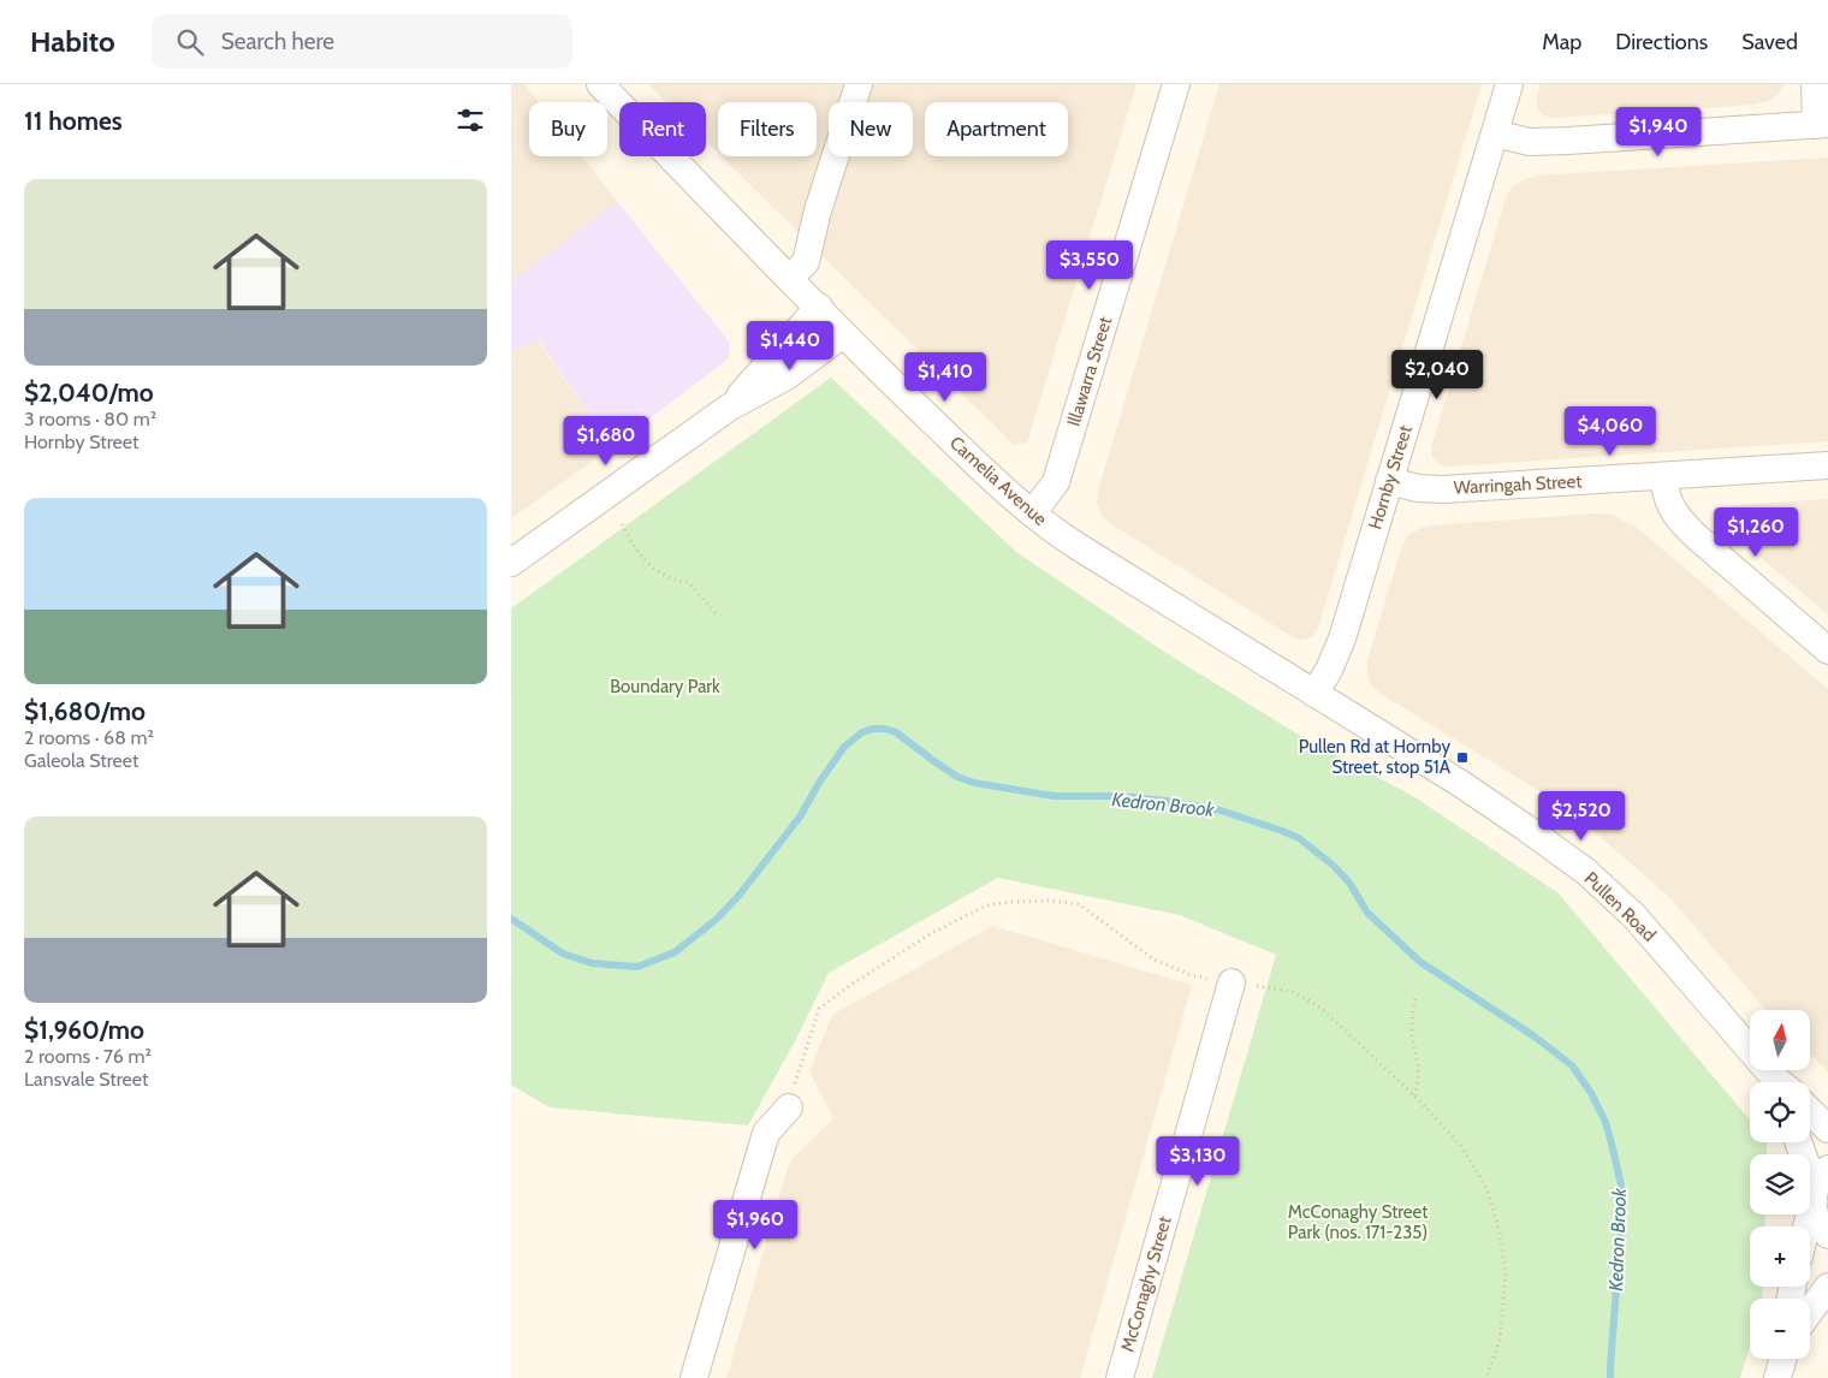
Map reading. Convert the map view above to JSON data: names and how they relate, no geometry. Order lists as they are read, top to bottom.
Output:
{
  "streets": {
    "street": [
      "Illawarra Street",
      "Hornby Street",
      "Camelia Avenue",
      "Warringah Street",
      "Pullen Road",
      "McConaghy Street"
    ]
  },
  "crossings": [
    ["Illawarra Street", "Camelia Avenue"],
    ["Hornby Street", "Camelia Avenue"],
    ["Hornby Street", "Warringah Street"],
    ["Hornby Street", "Pullen Road"],
    ["Camelia Avenue", "Pullen Road"]
  ],
  "water": ["Kedron Brook"],
  "parks": ["Boundary Park", "McConaghy Street Park (nos. 171-235)"],
  "places": {
    "transit": ["Pullen Rd at Hornby Street, stop 51A"]
  },
  "north": "top",
  "page": {
    "header": "Habito",
    "search": "Search here",
    "nav": ["Map", "Directions", "Saved"],
    "heading": "11 homes",
    "chip": [
      "Buy",
      "Rent",
      "Filters",
      "New",
      "Apartment"
    ],
    "price": [
      "$1,940",
      "$3,550",
      "$1,440",
      "$2,040",
      "$1,410",
      "$4,060",
      "$1,680",
      "$1,260",
      "$2,520",
      "$3,130",
      "$1,960"
    ],
    "list": [
      {
        "name": "$2,040/mo",
        "note": "3 rooms · 80 m² · Hornby Street"
      },
      {
        "name": "$1,680/mo",
        "note": "2 rooms · 68 m² · Galeola Street"
      },
      {
        "name": "$1,960/mo",
        "note": "2 rooms · 76 m² · Lansvale Street"
      }
    ],
    "map_buttons": ["+", "−"]
  }
}
